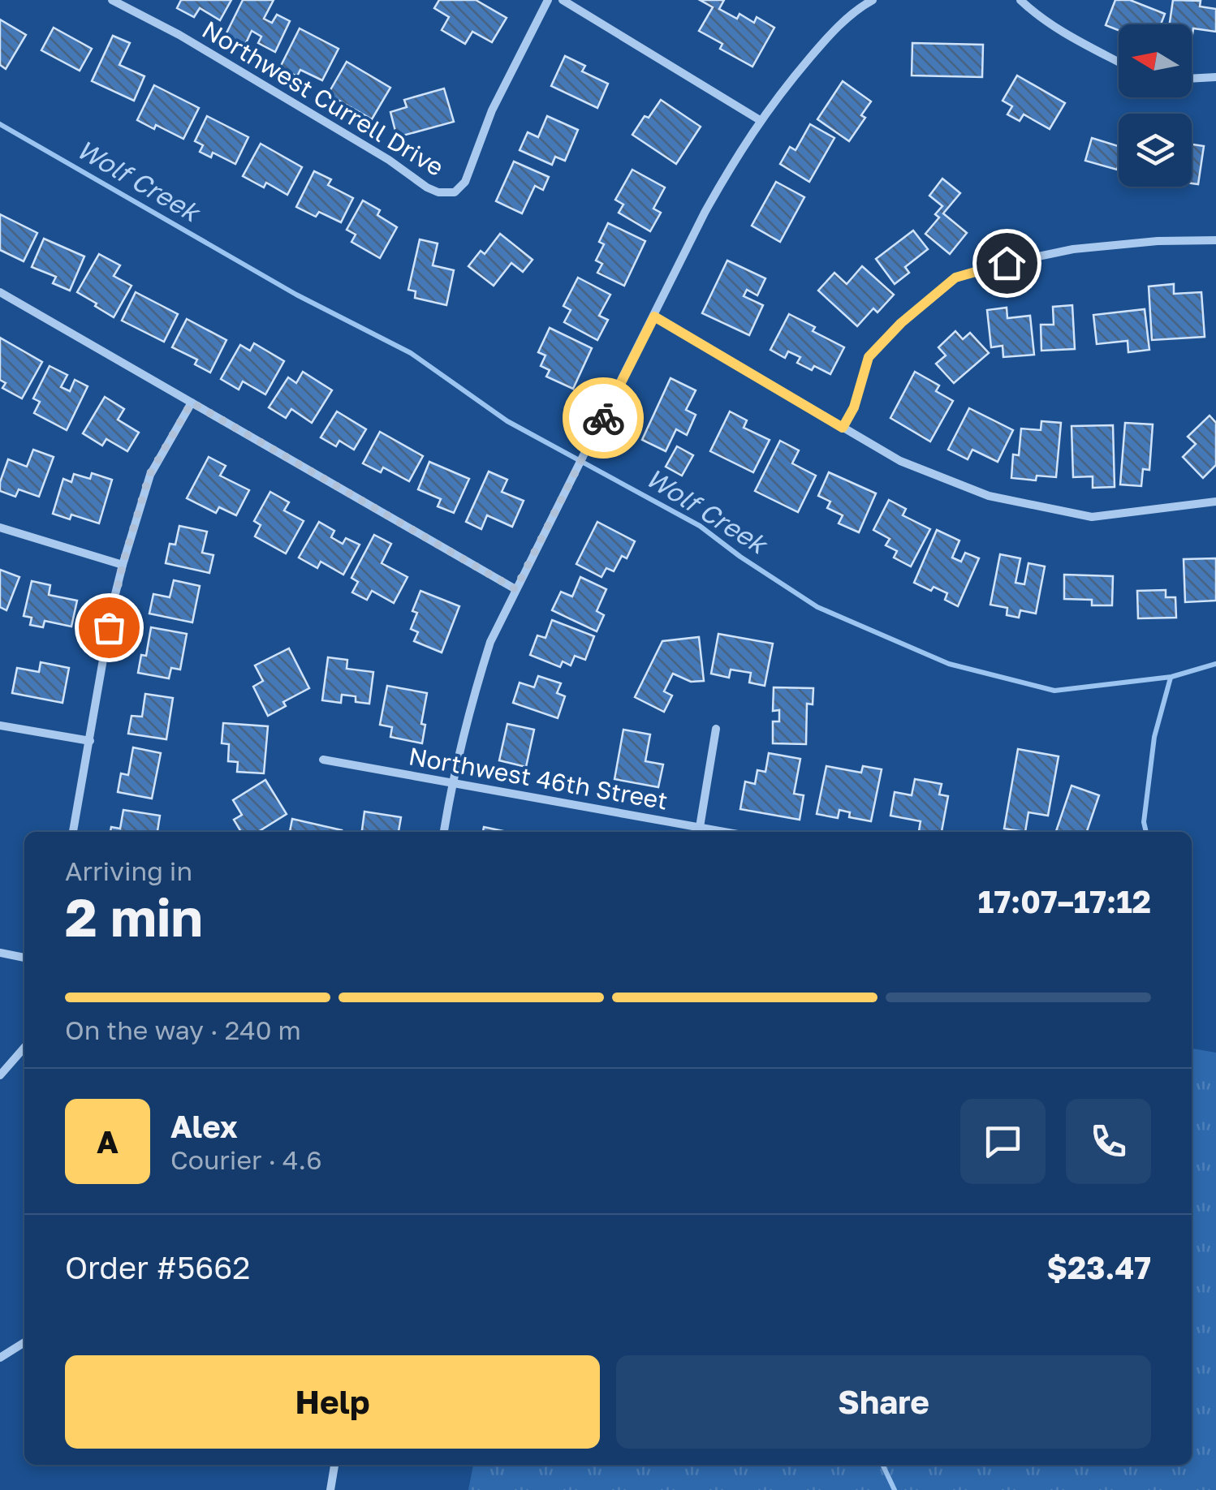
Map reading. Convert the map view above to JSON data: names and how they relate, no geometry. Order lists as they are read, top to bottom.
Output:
{
  "streets": {
    "street": ["Northwest Currell Drive", "Northwest 46th Street"]
  },
  "water": ["Wolf Creek"],
  "north": "left",
  "page": {
    "heading": ["2 min", "Arriving in", "17:07–17:12"],
    "panel": [
      "Alex",
      "Courier · 4.6",
      "Order #5662",
      "$23.47"
    ],
    "bar": "On the way · 240 m",
    "round": "A",
    "buttons": ["Help", "Share"]
  }
}
